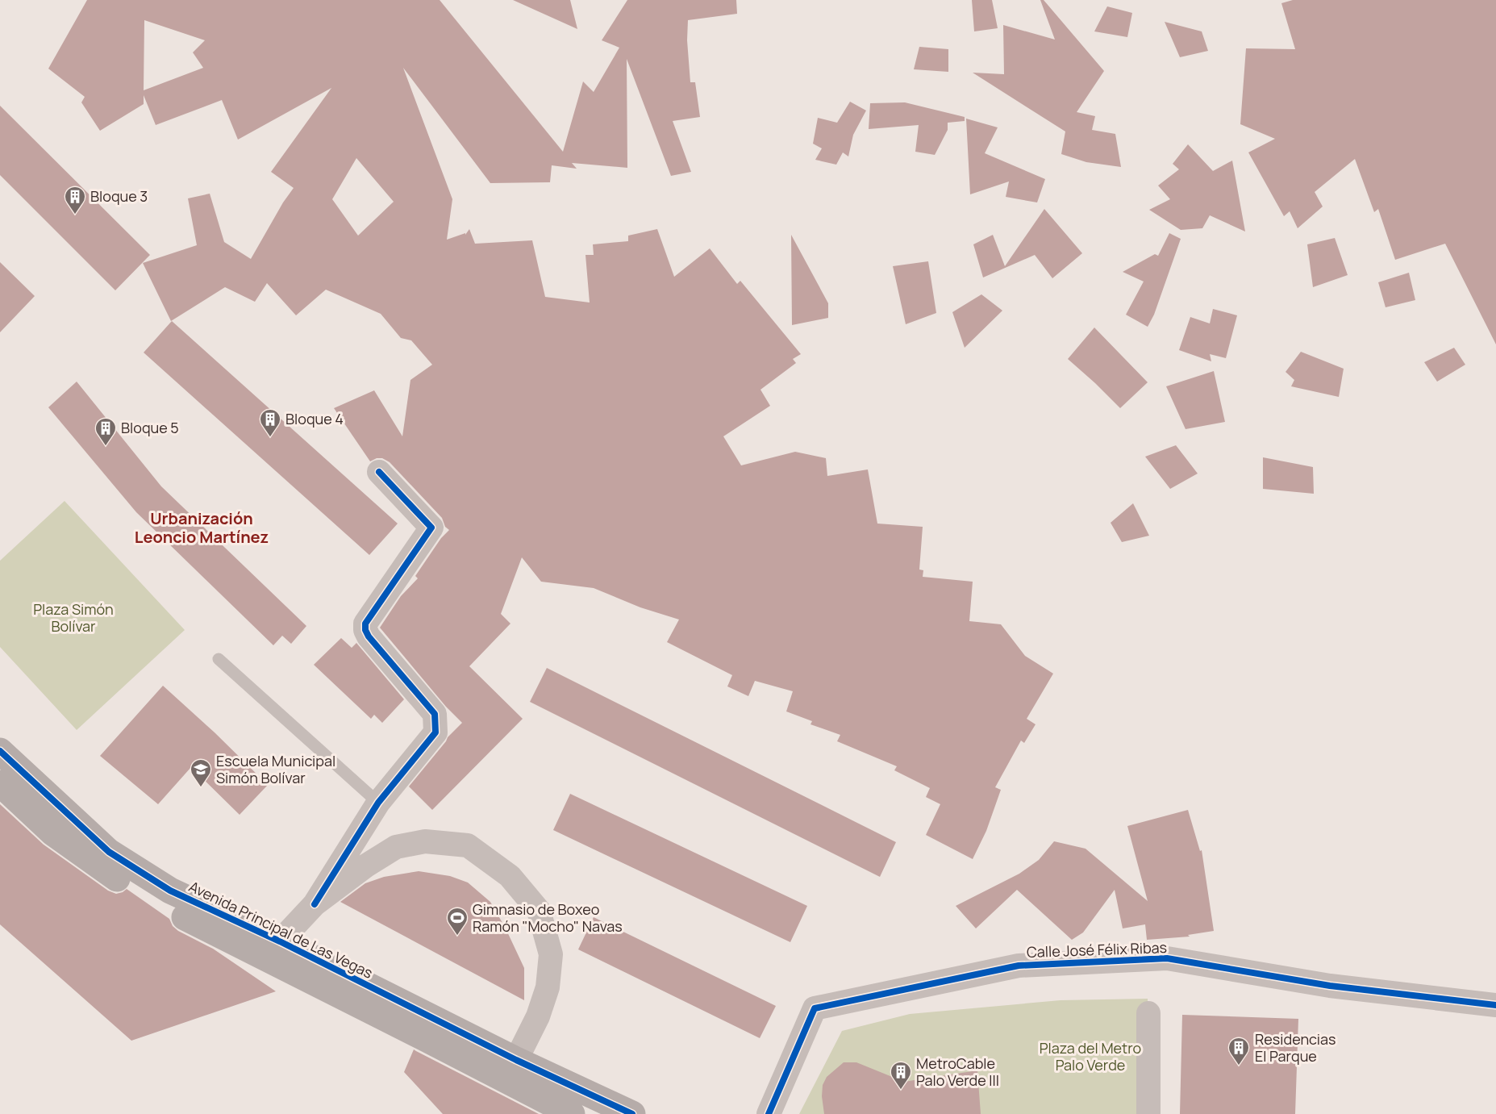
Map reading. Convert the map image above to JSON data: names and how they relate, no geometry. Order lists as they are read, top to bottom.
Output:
{
  "streets": {
    "street": ["Avenida Principal de Las Vegas", "Calle José Félix Ribas"]
  },
  "districts": ["Urbanización Leoncio Martínez"],
  "parks": ["Plaza Simón Bolívar", "Plaza del Metro Palo Verde"],
  "places": {
    "building": [
      "Bloque 3",
      "Bloque 4",
      "Bloque 5",
      "Residencias El Parque",
      "MetroCable Palo Verde III"
    ],
    "school or university": ["Escuela Municipal Simón Bolívar"],
    "sports": ["Gimnasio de Boxeo Ramón \"Mocho\" Navas"]
  }
}
